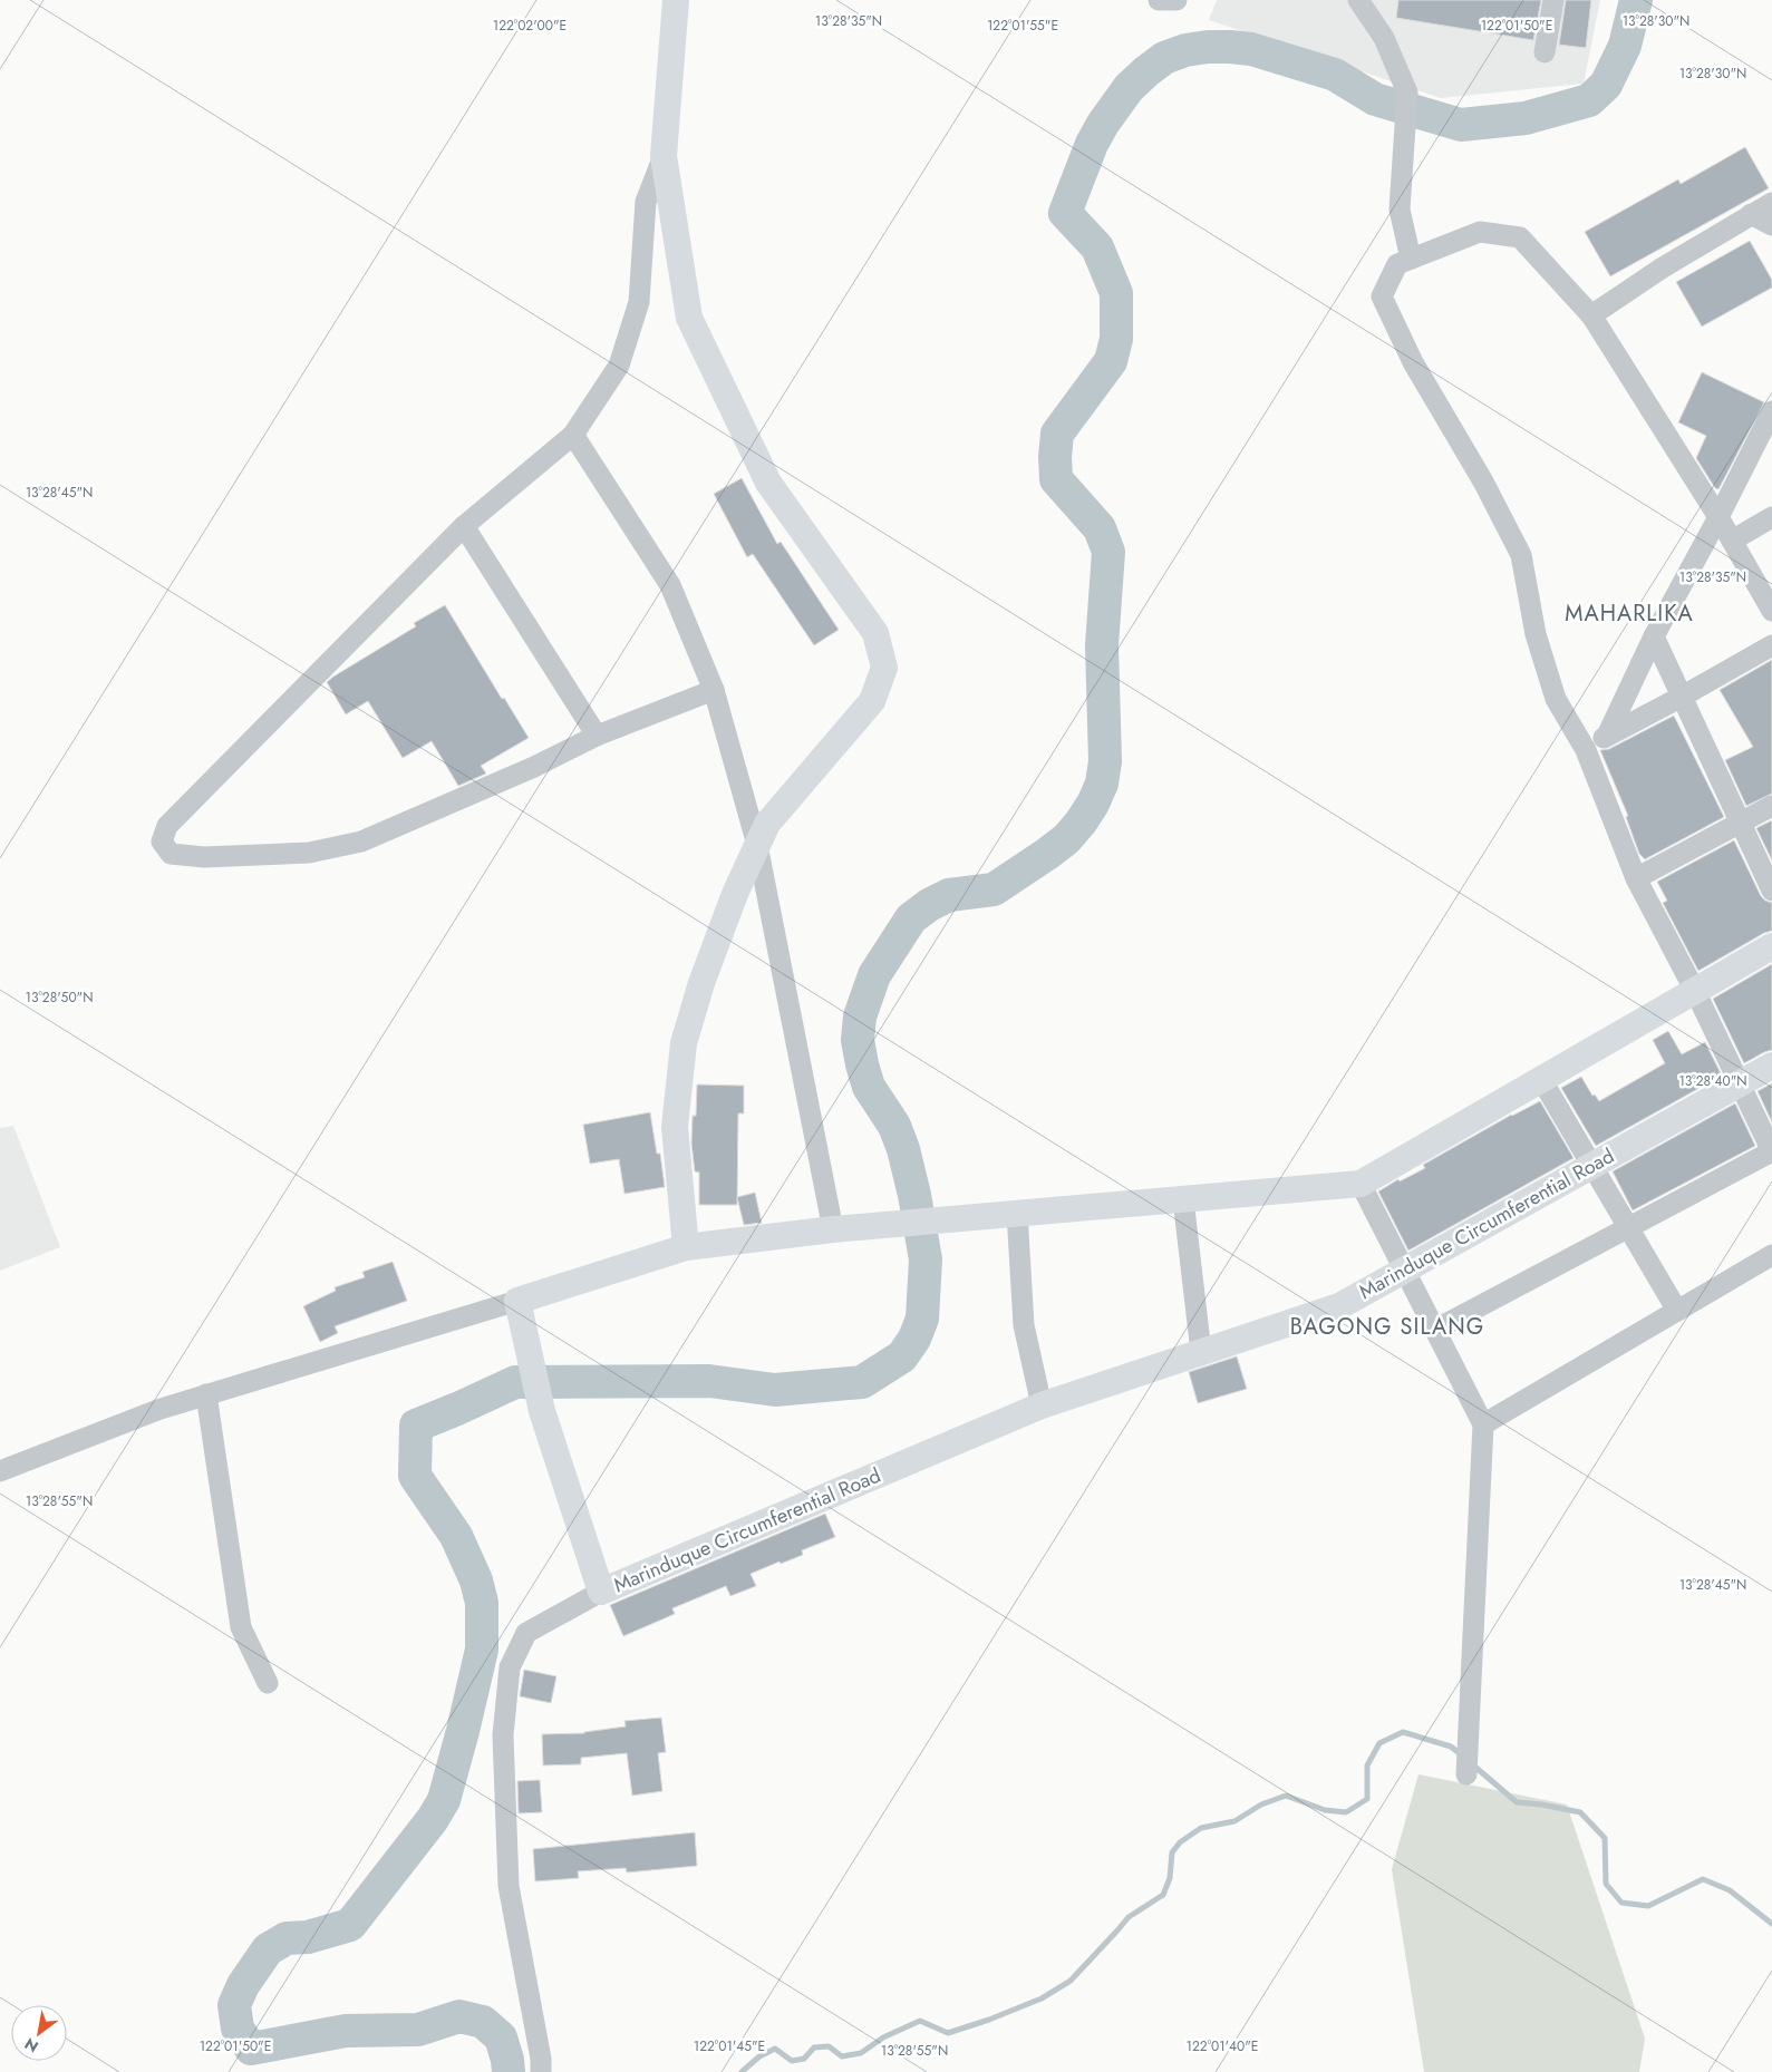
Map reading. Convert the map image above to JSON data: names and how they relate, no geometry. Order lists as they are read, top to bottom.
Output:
{
  "streets": {
    "main road": ["Marinduque Circumferential Road"]
  },
  "districts": ["MAHARLIKA", "BAGONG SILANG"],
  "north": "bottom left",
  "coordinates": [
    "13°28'30\"N",
    "13°28'35\"N",
    "122°02'00\"E",
    "122°01'55\"E",
    "122°01'50\"E",
    "13°28'45\"N",
    "13°28'50\"N",
    "13°28'40\"N",
    "13°28'55\"N",
    "122°01'45\"E",
    "122°01'40\"E"
  ]
}
